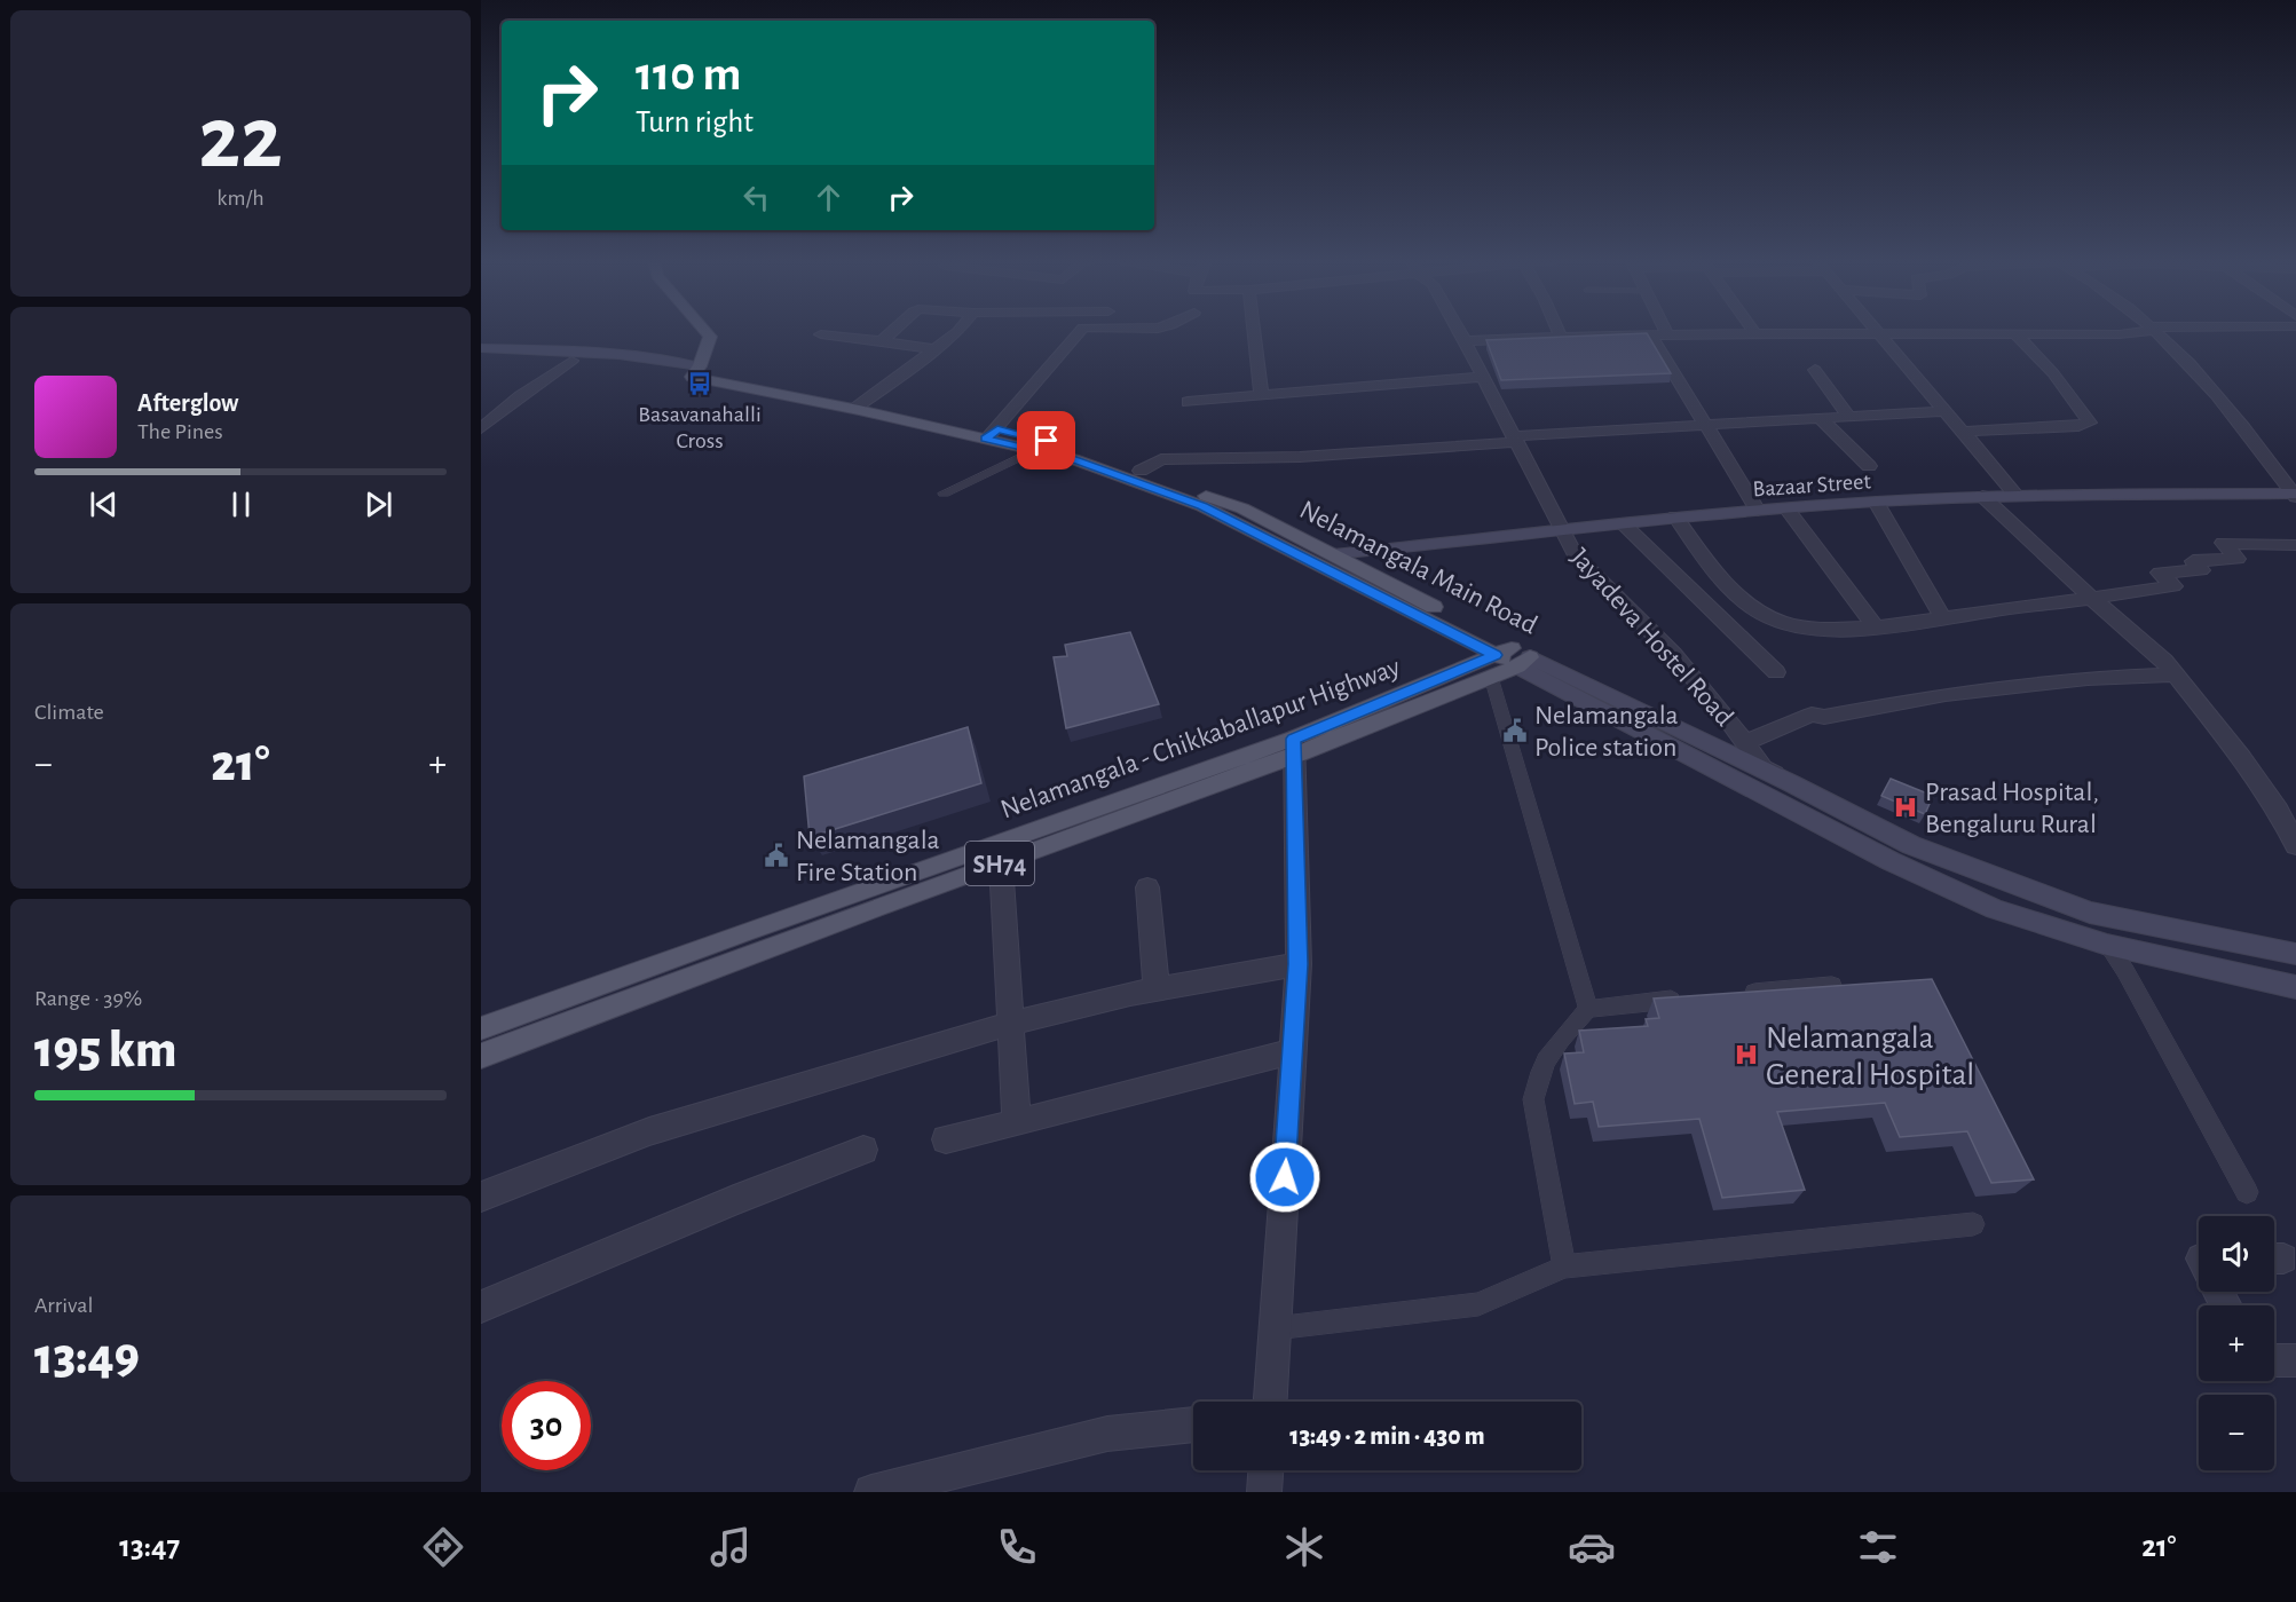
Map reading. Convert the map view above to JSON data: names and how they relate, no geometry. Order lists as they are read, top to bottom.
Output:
{
  "streets": {
    "main road": [
      "Bazaar Street",
      "Nelamangala Main Road",
      "Nelamangala - Chikkaballapur Highway",
      "SH74"
    ],
    "street": ["Jayadeva Hostel Road"]
  },
  "crossings": [
    ["Bazaar Street", "Nelamangala Main Road"],
    ["Bazaar Street", "Jayadeva Hostel Road"],
    ["Nelamangala Main Road", "Jayadeva Hostel Road"],
    ["Nelamangala Main Road", "SH74"],
    ["Nelamangala - Chikkaballapur Highway", "SH74"]
  ],
  "places": {
    "bus stop": ["Basavanahalli Cross"],
    "public building": ["Nelamangala Police station", "Nelamangala Fire Station"],
    "hospital": ["Prasad Hospital, Bengaluru Rural", "Nelamangala General Hospital"]
  },
  "page": {
    "tile": [
      ["22", "km/h"],
      "Climate",
      ["Range · 39%", "195 km"],
      ["Arrival", "13:49"]
    ],
    "turn": ["110 m", "Turn right"],
    "song": ["Afterglow", "The Pines"],
    "heat": ["−", "21°", "+"],
    "map_buttons": ["+", "−"],
    "limit": "30",
    "trip": "13:49 · 2 min · 430 m",
    "tabs": ["13:47", "21°"]
  }
}
